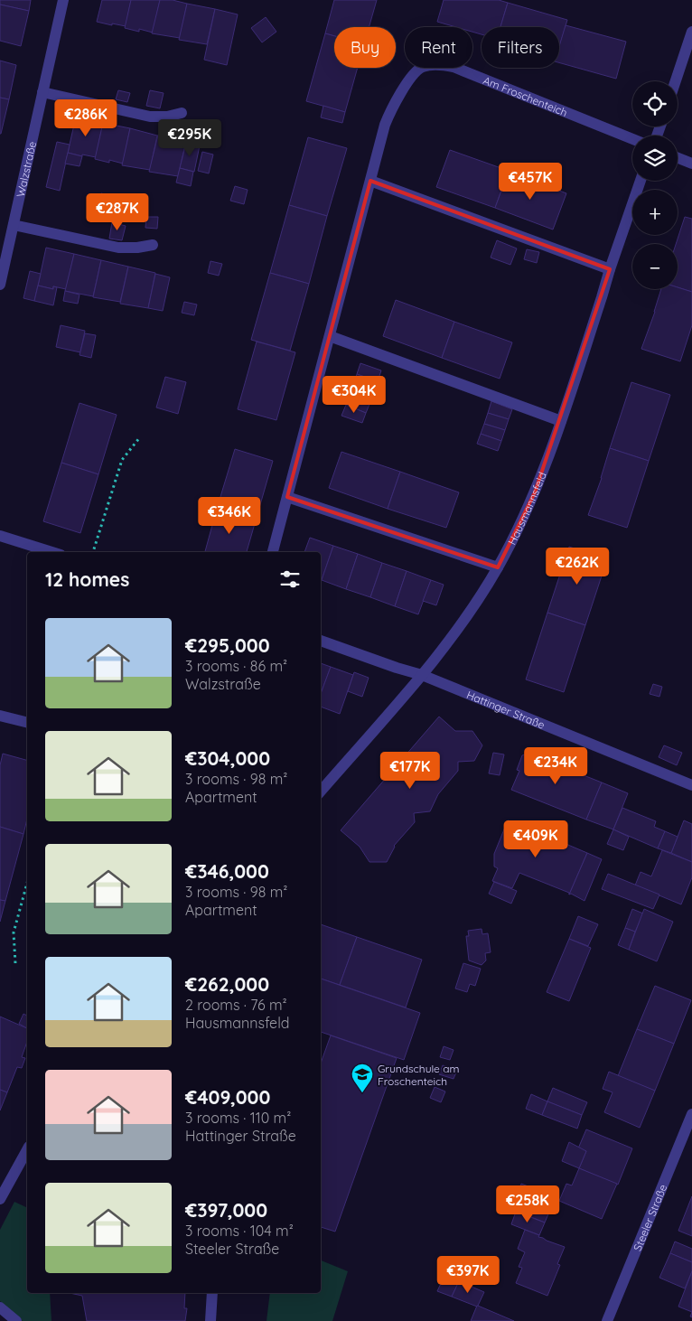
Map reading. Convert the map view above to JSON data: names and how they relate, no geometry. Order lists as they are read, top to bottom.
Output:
{
  "streets": {
    "street": [
      "Am Froschenteich",
      "Walzstraße",
      "Hausmannsfeld",
      "Hattinger Straße",
      "Steeler Straße"
    ]
  },
  "crossings": [
    ["Hausmannsfeld", "Hattinger Straße"]
  ],
  "places": {
    "school or university": ["Grundschule am Froschenteich"]
  },
  "page": {
    "chip": ["Buy", "Rent", "Filters"],
    "map_buttons": ["+", "−"],
    "price": [
      "€286K",
      "€295K",
      "€457K",
      "€287K",
      "€304K",
      "€346K",
      "€262K",
      "€234K",
      "€177K",
      "€409K",
      "€258K",
      "€397K"
    ],
    "heading": "12 homes",
    "list": [
      {
        "name": "€295,000",
        "note": "3 rooms · 86 m² · Walzstraße"
      },
      {
        "name": "€304,000",
        "note": "3 rooms · 98 m² · Apartment"
      },
      {
        "name": "€346,000",
        "note": "3 rooms · 98 m² · Apartment"
      },
      {
        "name": "€262,000",
        "note": "2 rooms · 76 m² · Hausmannsfeld"
      },
      {
        "name": "€409,000",
        "note": "3 rooms · 110 m² · Hattinger Straße"
      },
      {
        "name": "€397,000",
        "note": "3 rooms · 104 m² · Steeler Straße"
      }
    ]
  }
}
